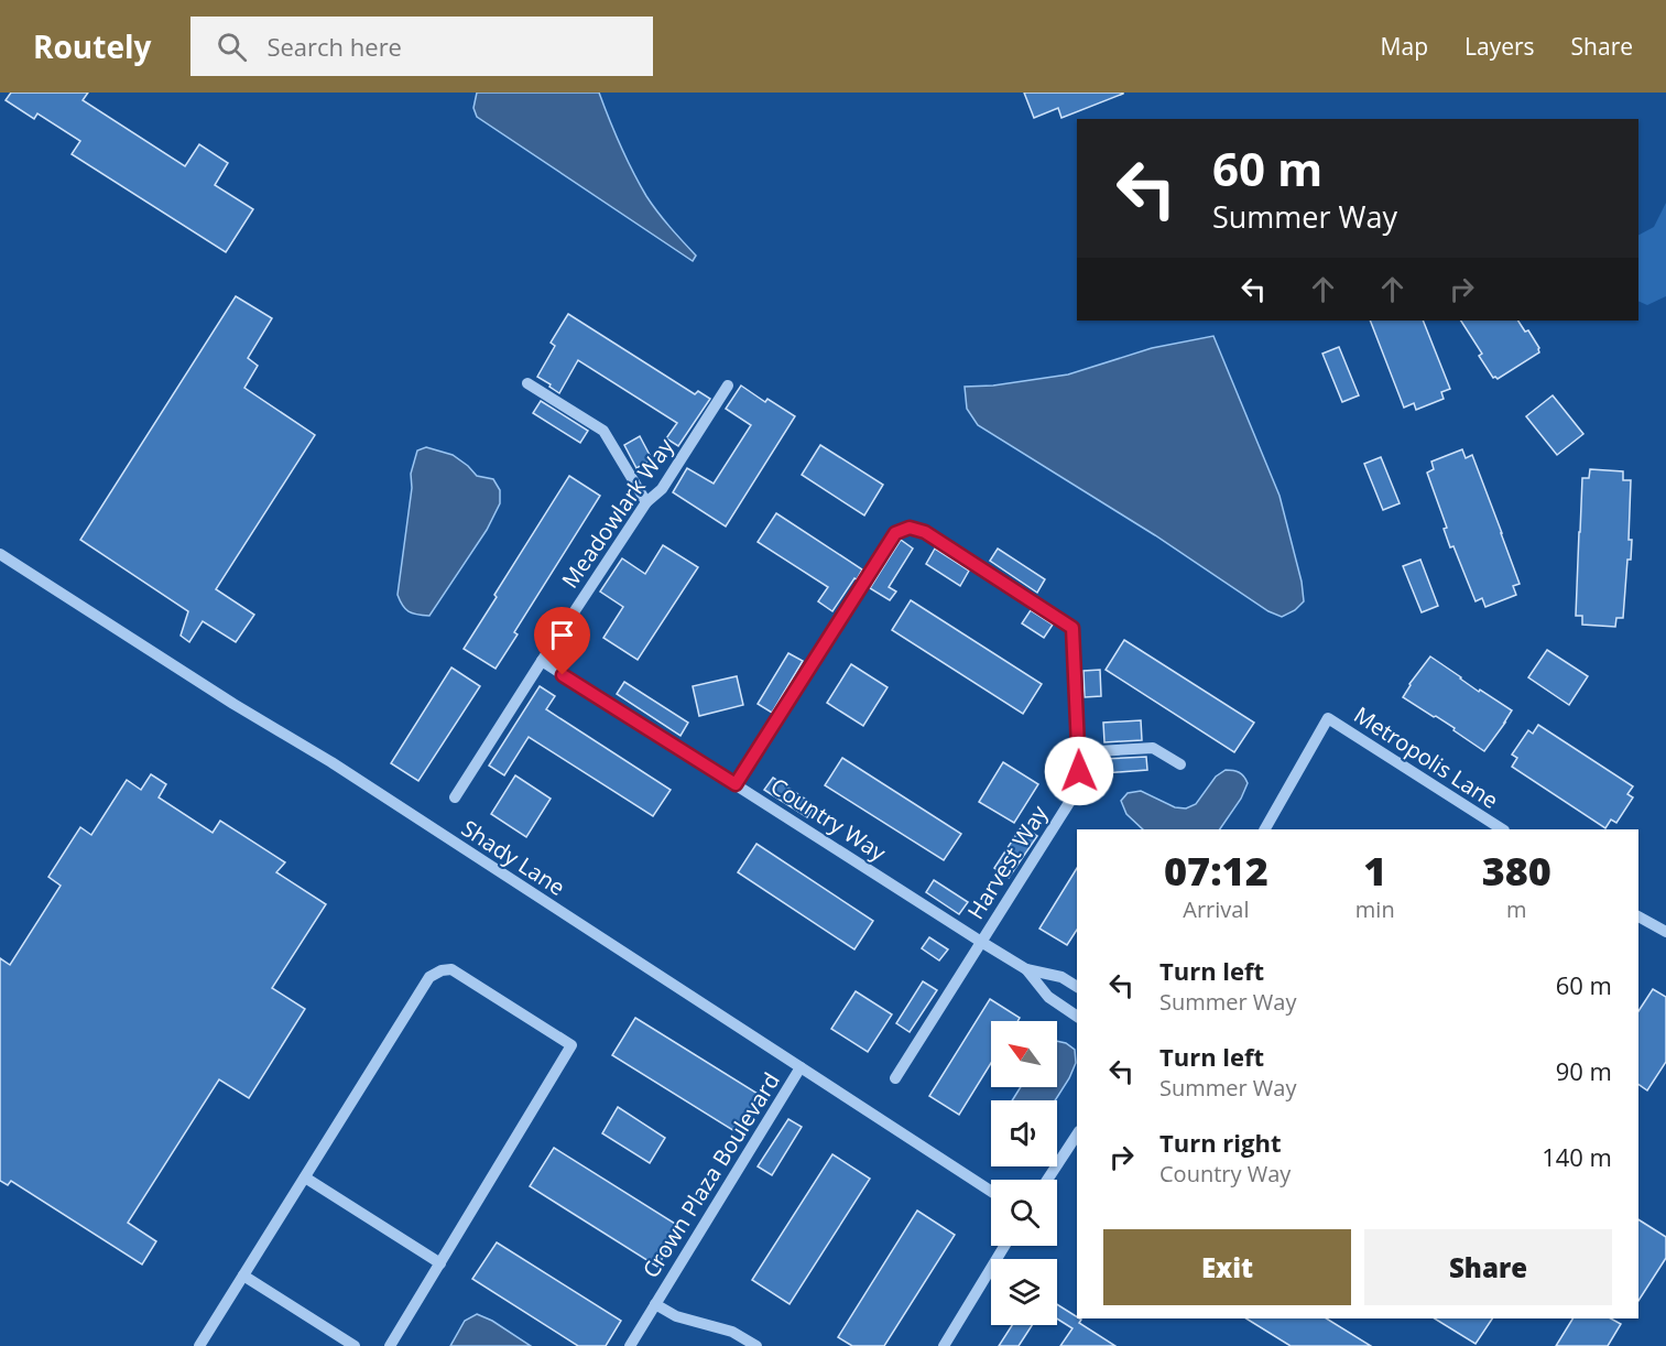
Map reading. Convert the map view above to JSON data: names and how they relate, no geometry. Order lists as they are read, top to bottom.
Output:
{
  "streets": {
    "street": [
      "Meadowlark Way",
      "Metropolis Lane",
      "Country Way",
      "Shady Lane",
      "Harvest Way",
      "Crown Plaza Boulevard"
    ]
  },
  "crossings": [
    ["Meadowlark Way", "Country Way"],
    ["Country Way", "Harvest Way"],
    ["Shady Lane", "Crown Plaza Boulevard"]
  ],
  "north": "top left",
  "page": {
    "header": "Routely",
    "search": "Search here",
    "nav": ["Map", "Layers", "Share"],
    "turn": ["60 m", "Summer Way"],
    "eta": [
      "07:12",
      "Arrival",
      "1",
      "min",
      "380",
      "m"
    ],
    "list": [
      {
        "name": "Turn left",
        "note": "Summer Way",
        "value": "60 m"
      },
      {
        "name": "Turn left",
        "note": "Summer Way",
        "value": "90 m"
      },
      {
        "name": "Turn right",
        "note": "Country Way",
        "value": "140 m"
      }
    ],
    "buttons": ["Exit", "Share"]
  }
}
